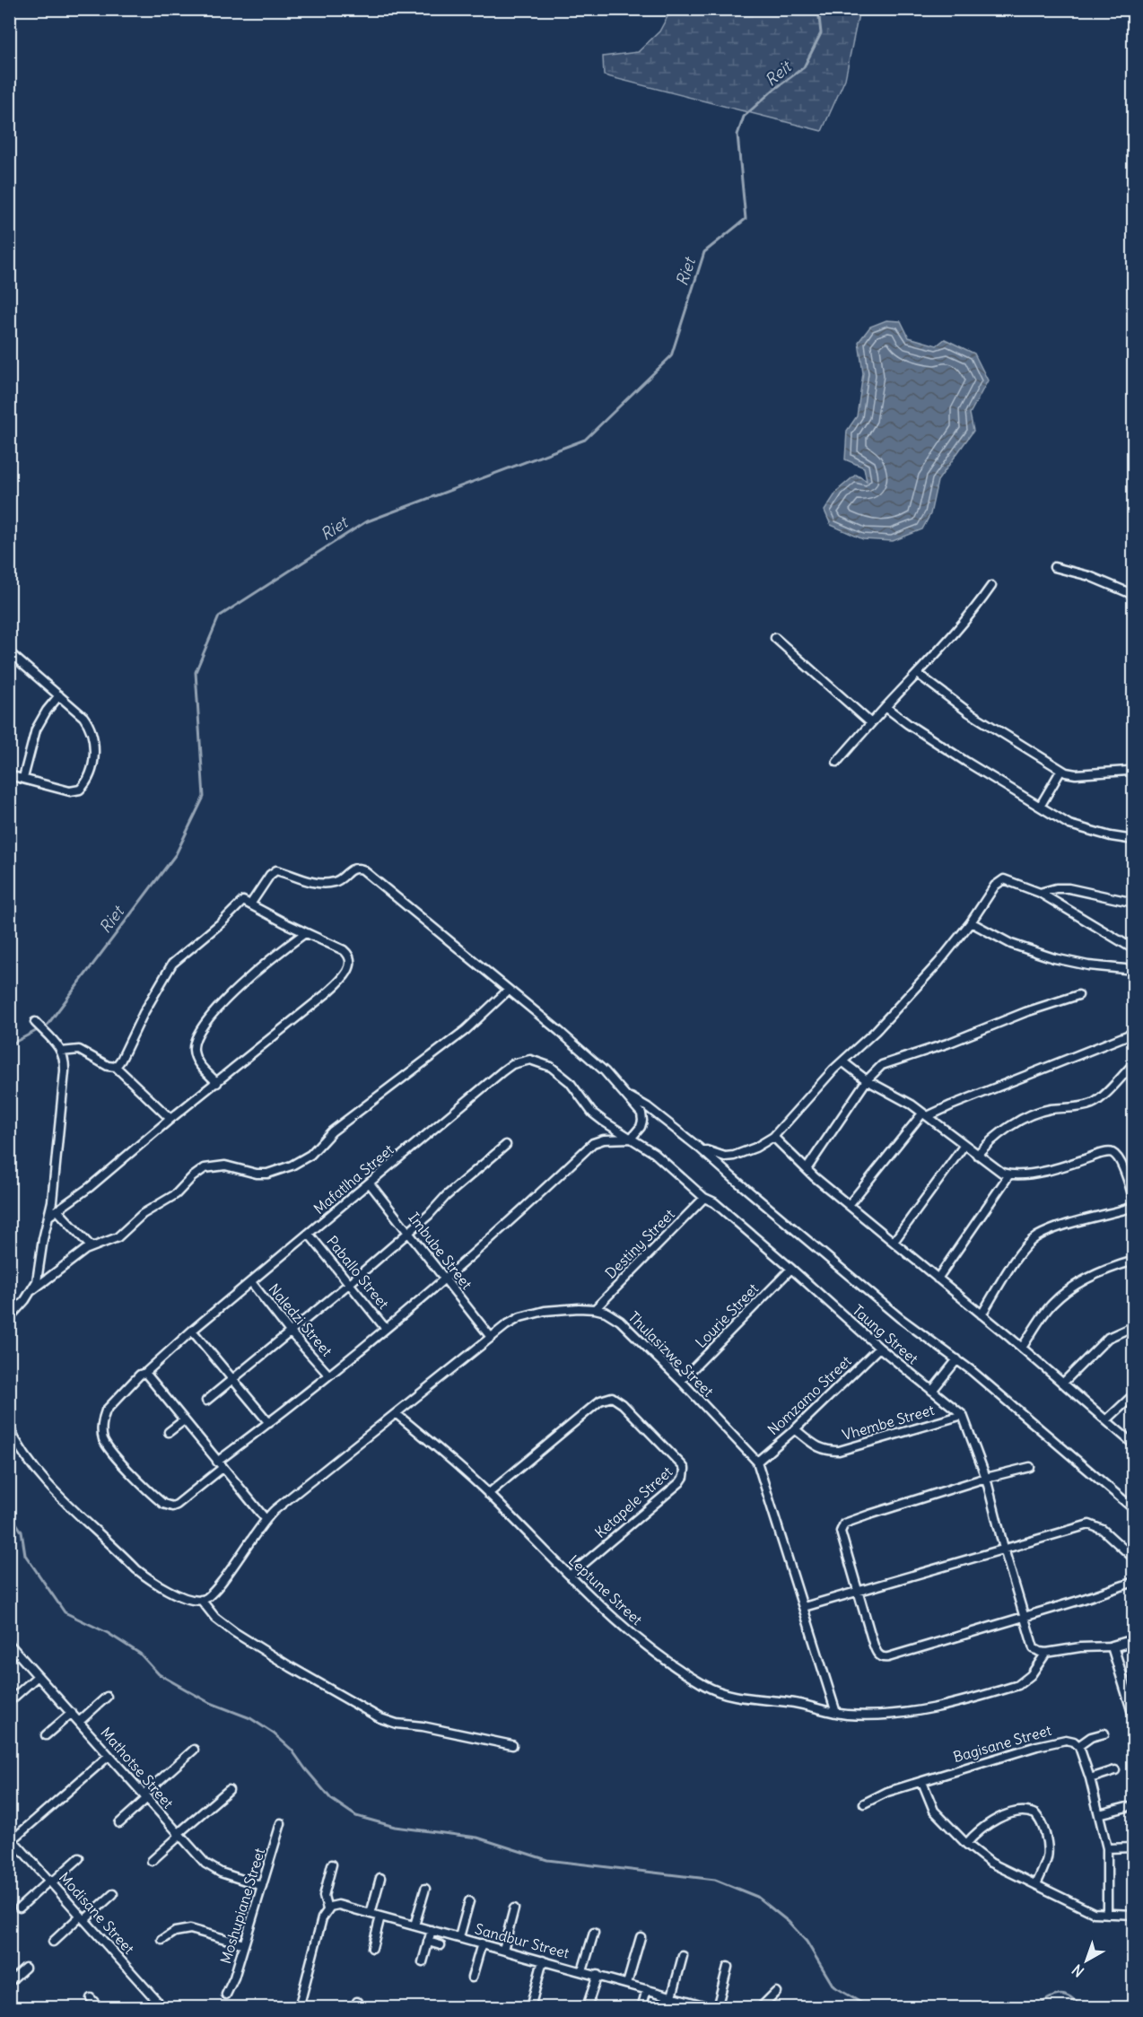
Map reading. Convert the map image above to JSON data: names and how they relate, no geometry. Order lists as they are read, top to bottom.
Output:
{
  "streets": {
    "street": [
      "Mafatlha Street",
      "Destiny Street",
      "Imbube Street",
      "Paballo Street",
      "Lourie Street",
      "Naledzi Street",
      "Taung Street",
      "Thulasizwe Street",
      "Nomzamo Street",
      "Vhembe Street",
      "Ketapele Street",
      "Leptune Street",
      "Bagisane Street",
      "Mathotse Street",
      "Moshupiane Street",
      "Modisane Street",
      "Sandbur Street"
    ]
  },
  "crossings": [
    ["Mafatlha Street", "Imbube Street"],
    ["Mafatlha Street", "Paballo Street"],
    ["Mafatlha Street", "Naledzi Street"],
    ["Mafatlha Street", "Taung Street"],
    ["Destiny Street", "Taung Street"],
    ["Destiny Street", "Thulasizwe Street"],
    ["Imbube Street", "Paballo Street"],
    ["Imbube Street", "Thulasizwe Street"],
    ["Paballo Street", "Naledzi Street"],
    ["Paballo Street", "Taung Street"],
    ["Lourie Street", "Taung Street"],
    ["Lourie Street", "Thulasizwe Street"],
    ["Taung Street", "Nomzamo Street"],
    ["Taung Street", "Vhembe Street"],
    ["Thulasizwe Street", "Nomzamo Street"],
    ["Thulasizwe Street", "Leptune Street"],
    ["Nomzamo Street", "Vhembe Street"],
    ["Ketapele Street", "Leptune Street"],
    ["Mathotse Street", "Moshupiane Street"]
  ],
  "water": ["Reit", "Riet"],
  "north": "bottom left"
}
